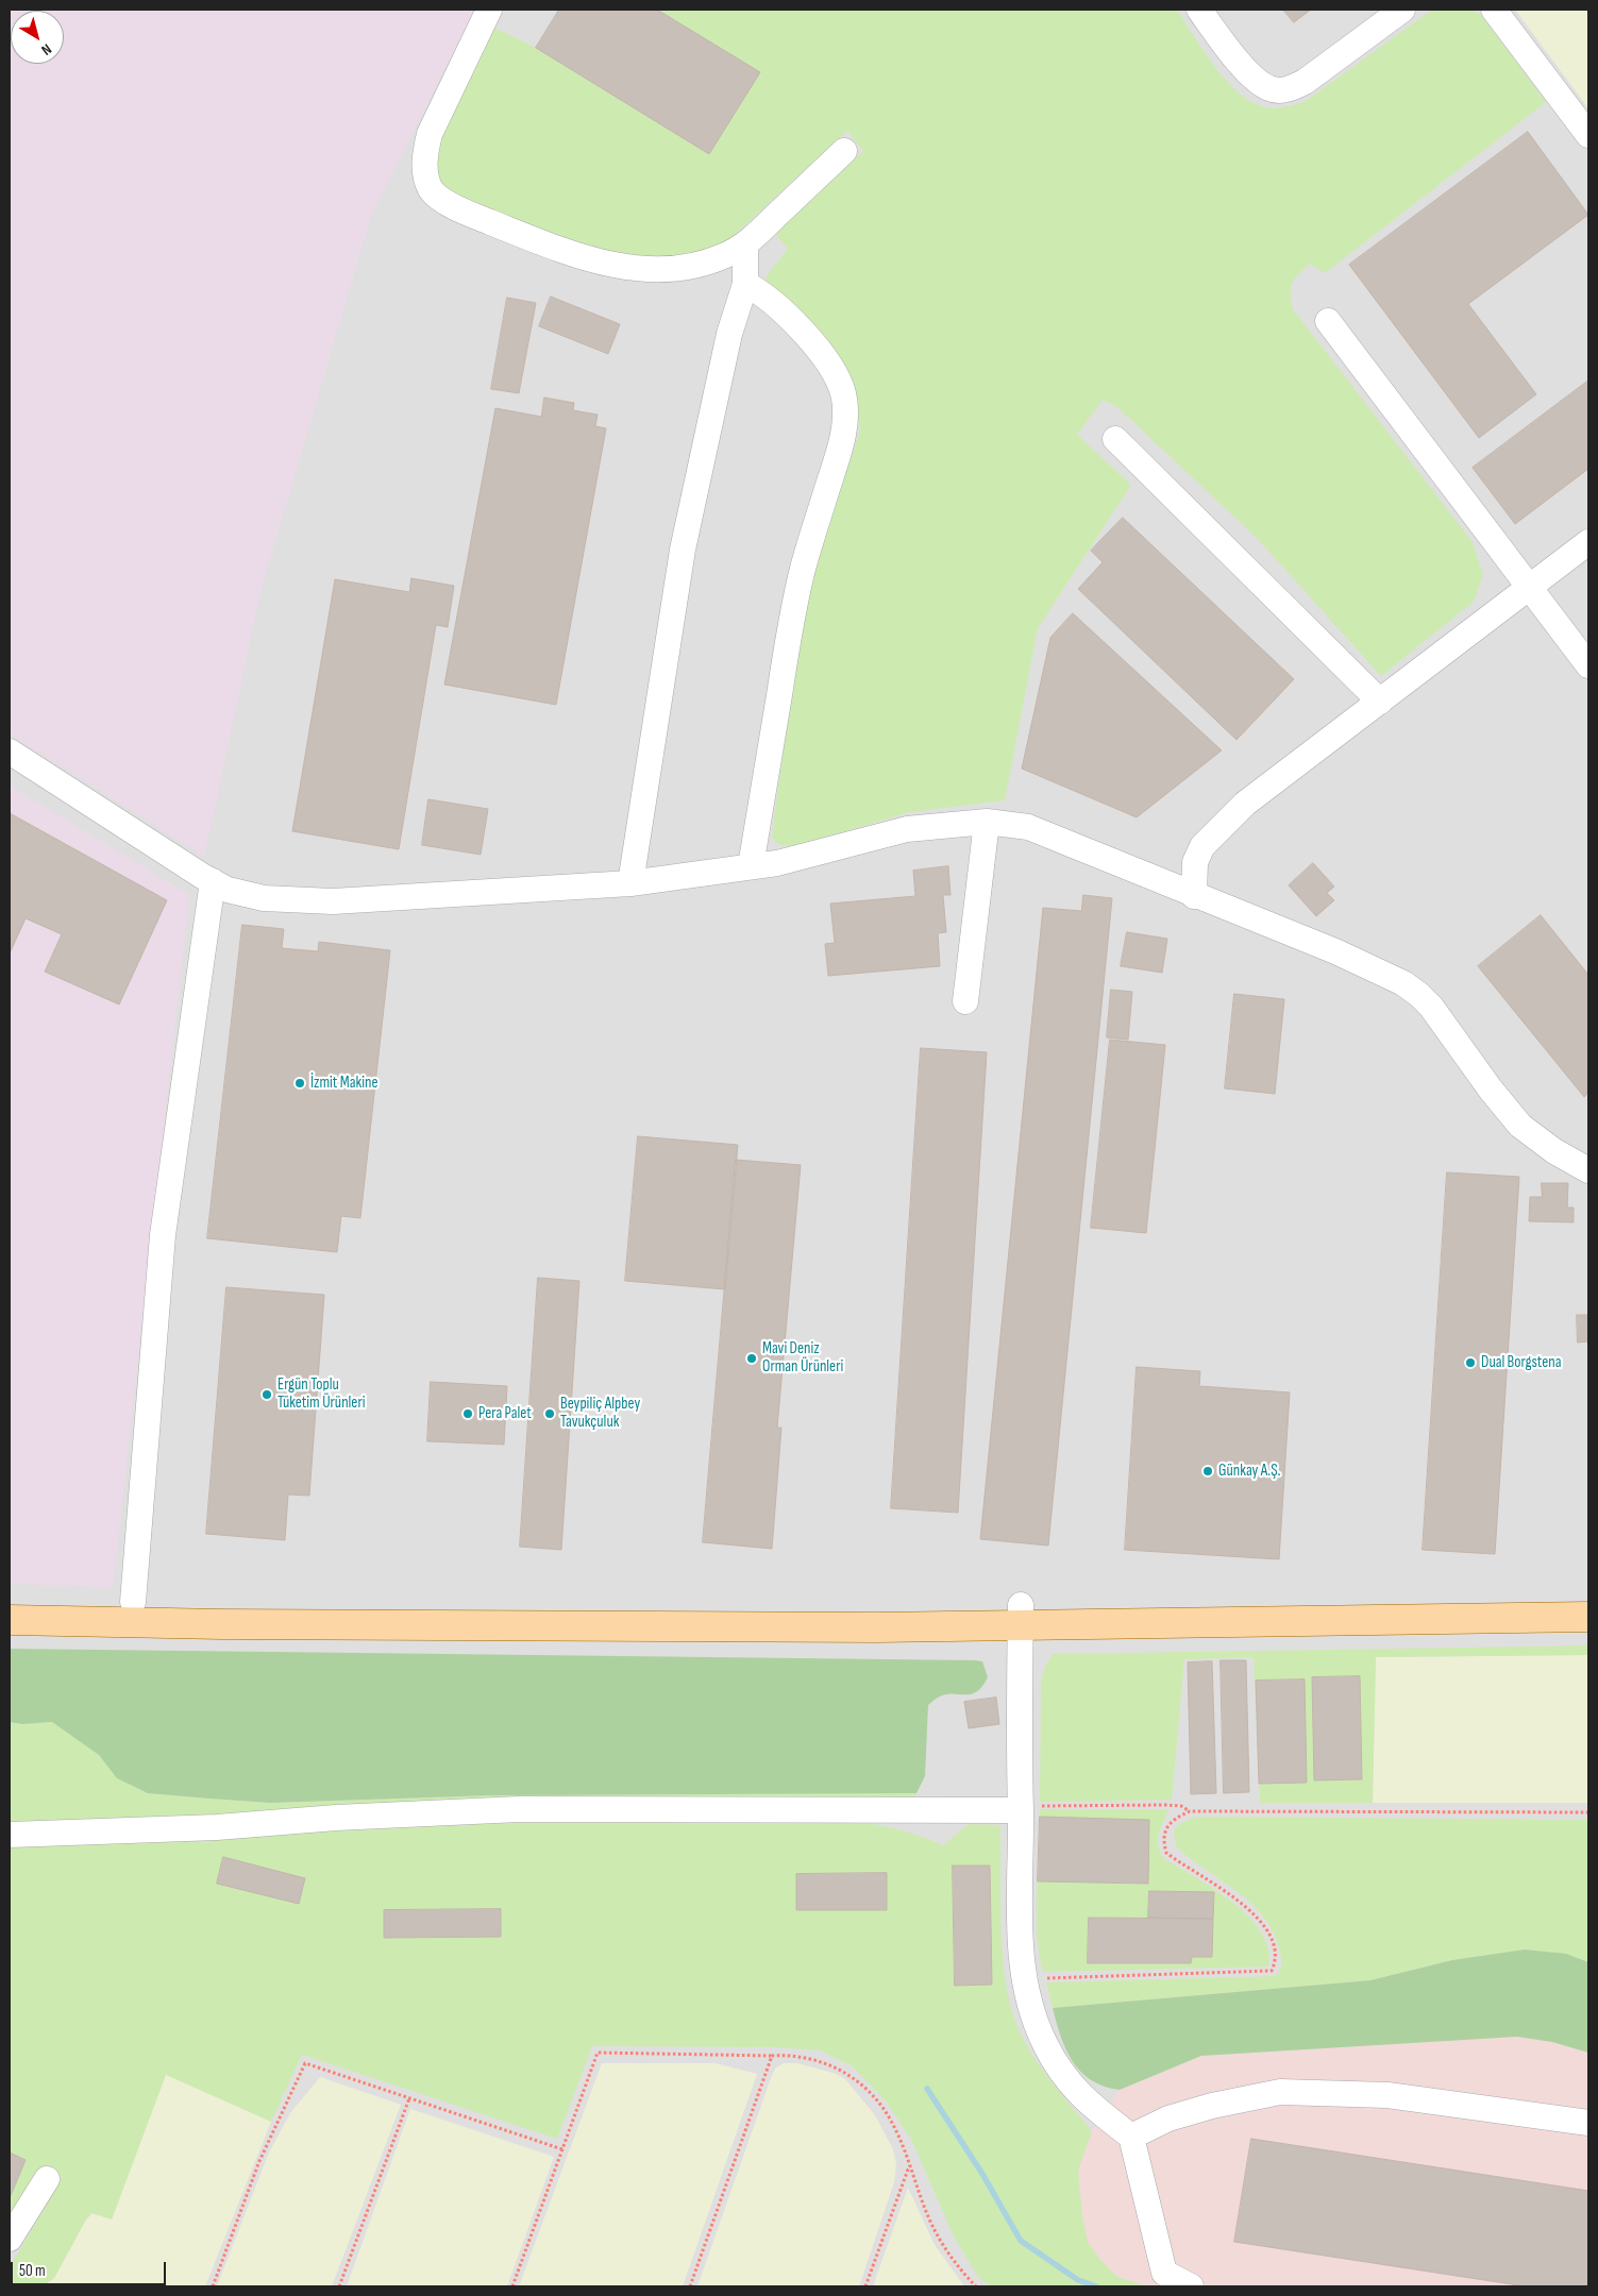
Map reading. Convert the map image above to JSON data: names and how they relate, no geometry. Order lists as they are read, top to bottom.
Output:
{
  "places": [
    "İzmit Makine",
    "Mavi Deniz Orman Ürünleri",
    "Dual Borgstena",
    "Ergün Toplu Tüketim Ürünleri",
    "Pera Palet",
    "Beypiliç Alpbey Tavukçuluk",
    "Günkay A.Ş."
  ],
  "scale_bar": "50 m",
  "north": "bottom right"
}
